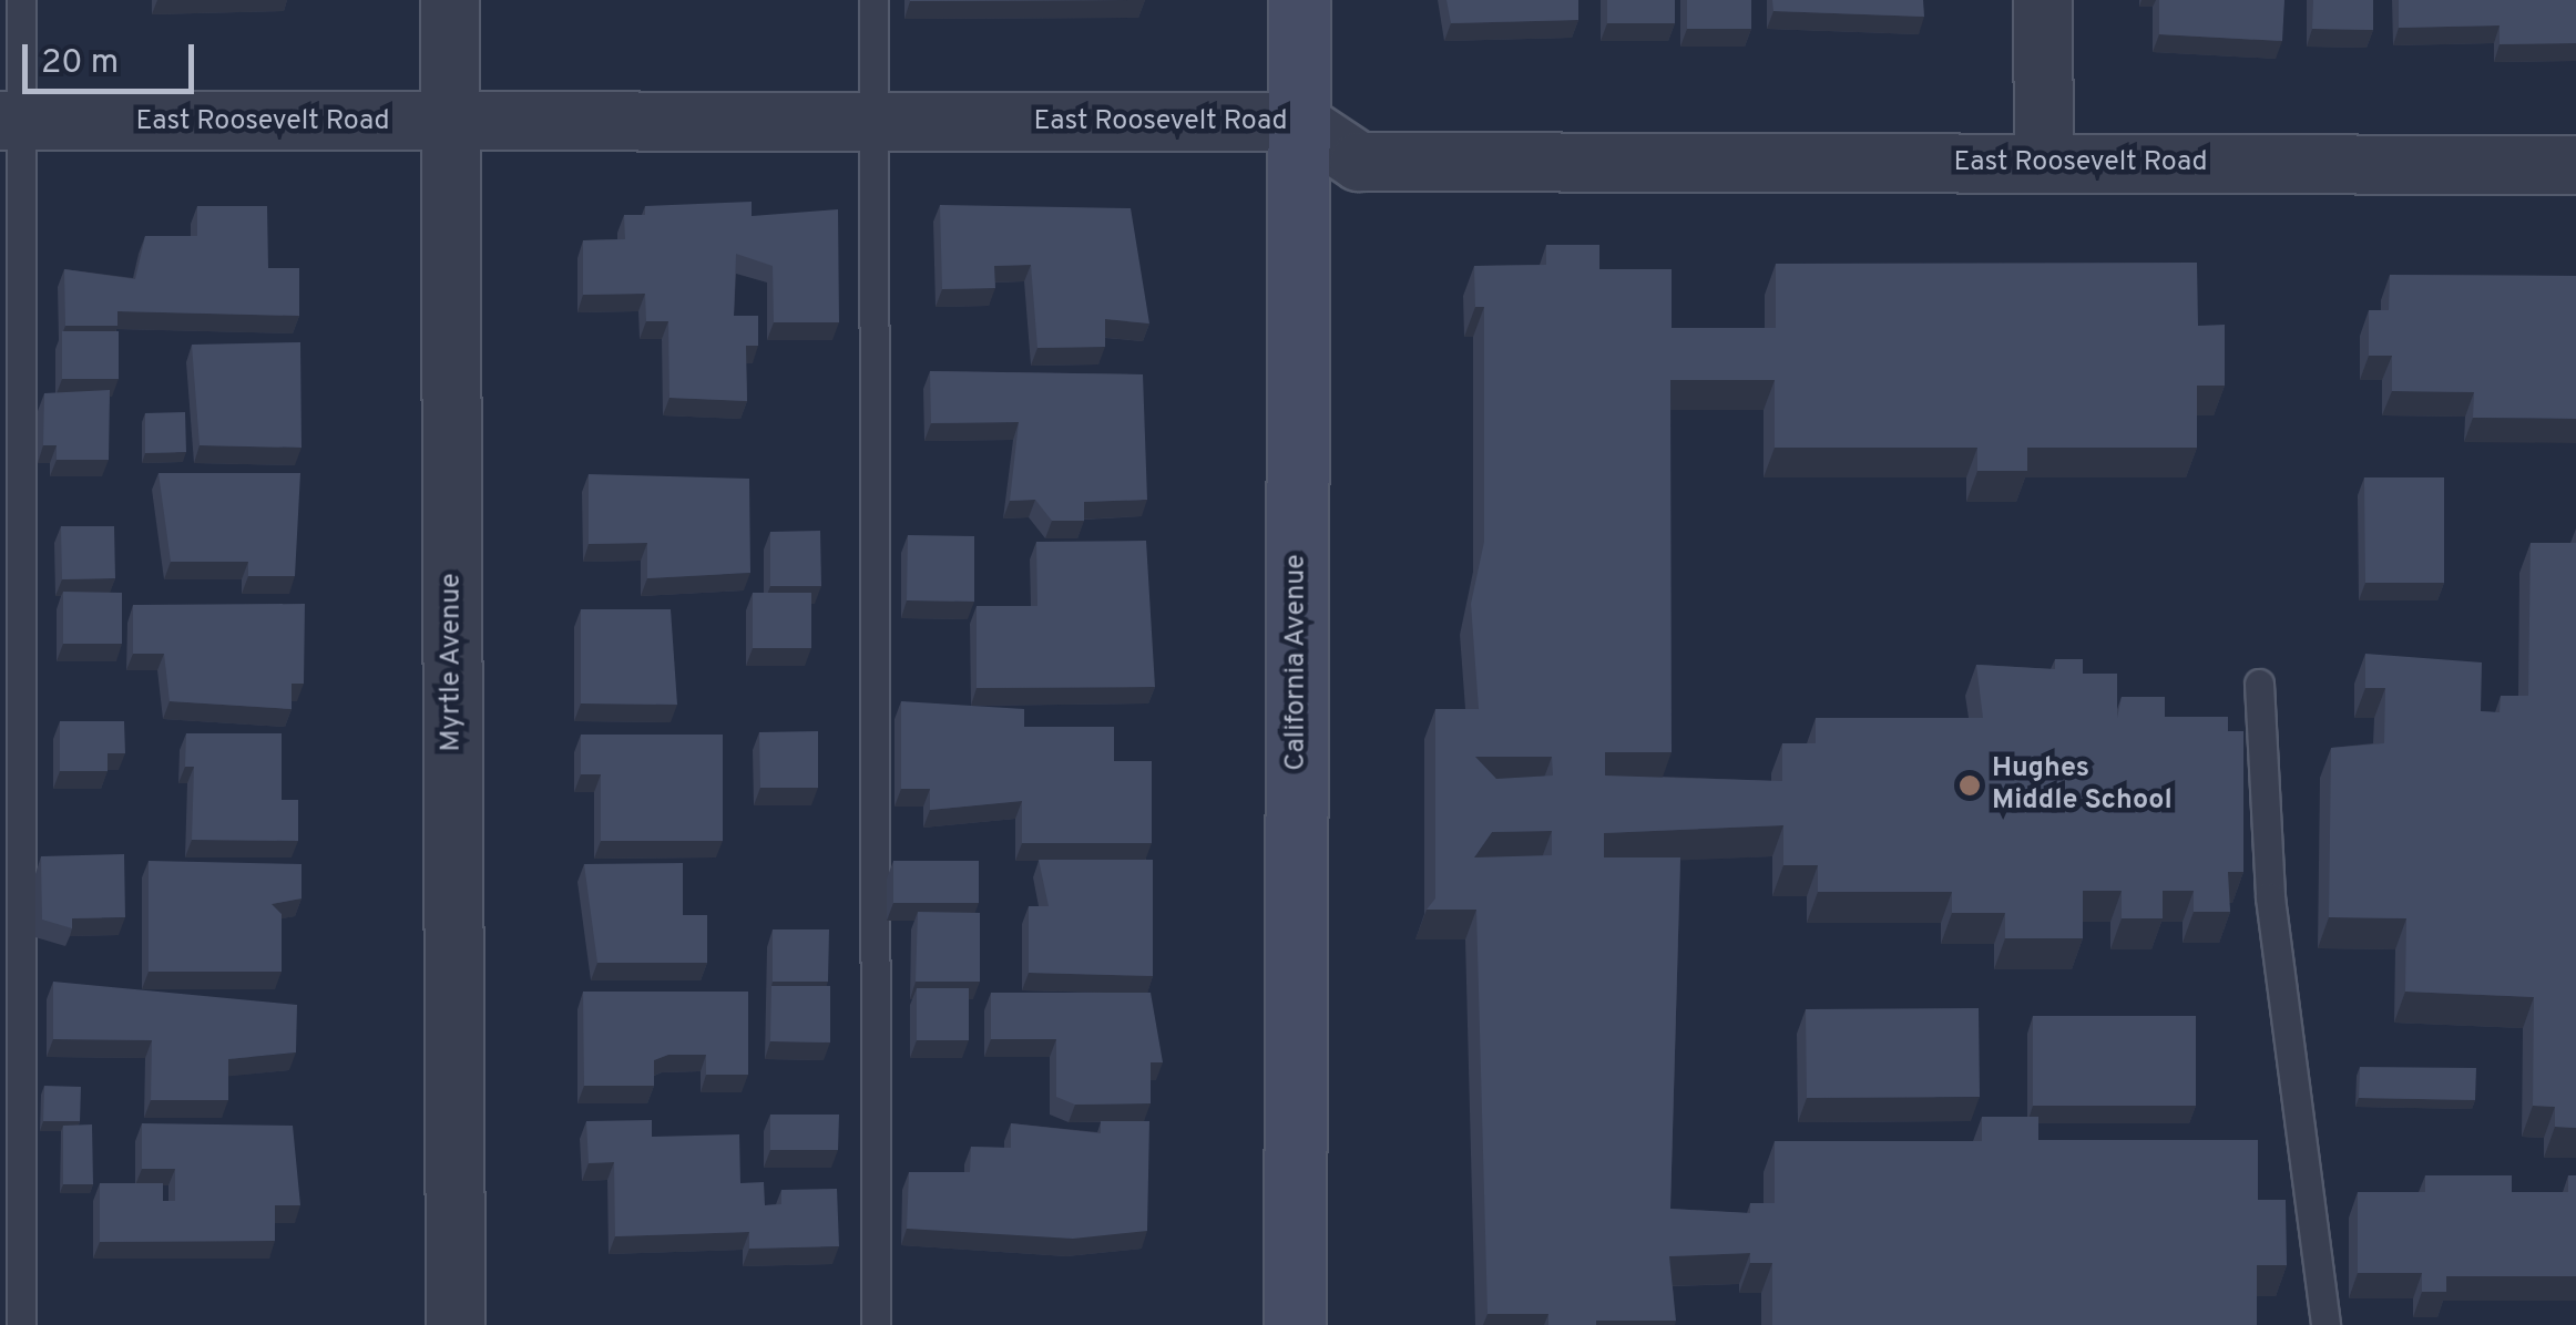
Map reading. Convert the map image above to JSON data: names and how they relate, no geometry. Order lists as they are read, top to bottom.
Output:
{
  "streets": {
    "street": ["East Roosevelt Road", "Myrtle Avenue", "California Avenue"]
  },
  "crossings": [
    ["East Roosevelt Road", "Myrtle Avenue"],
    ["East Roosevelt Road", "California Avenue"]
  ],
  "places": ["Hughes Middle School"],
  "scale_bar": "20 m"
}
